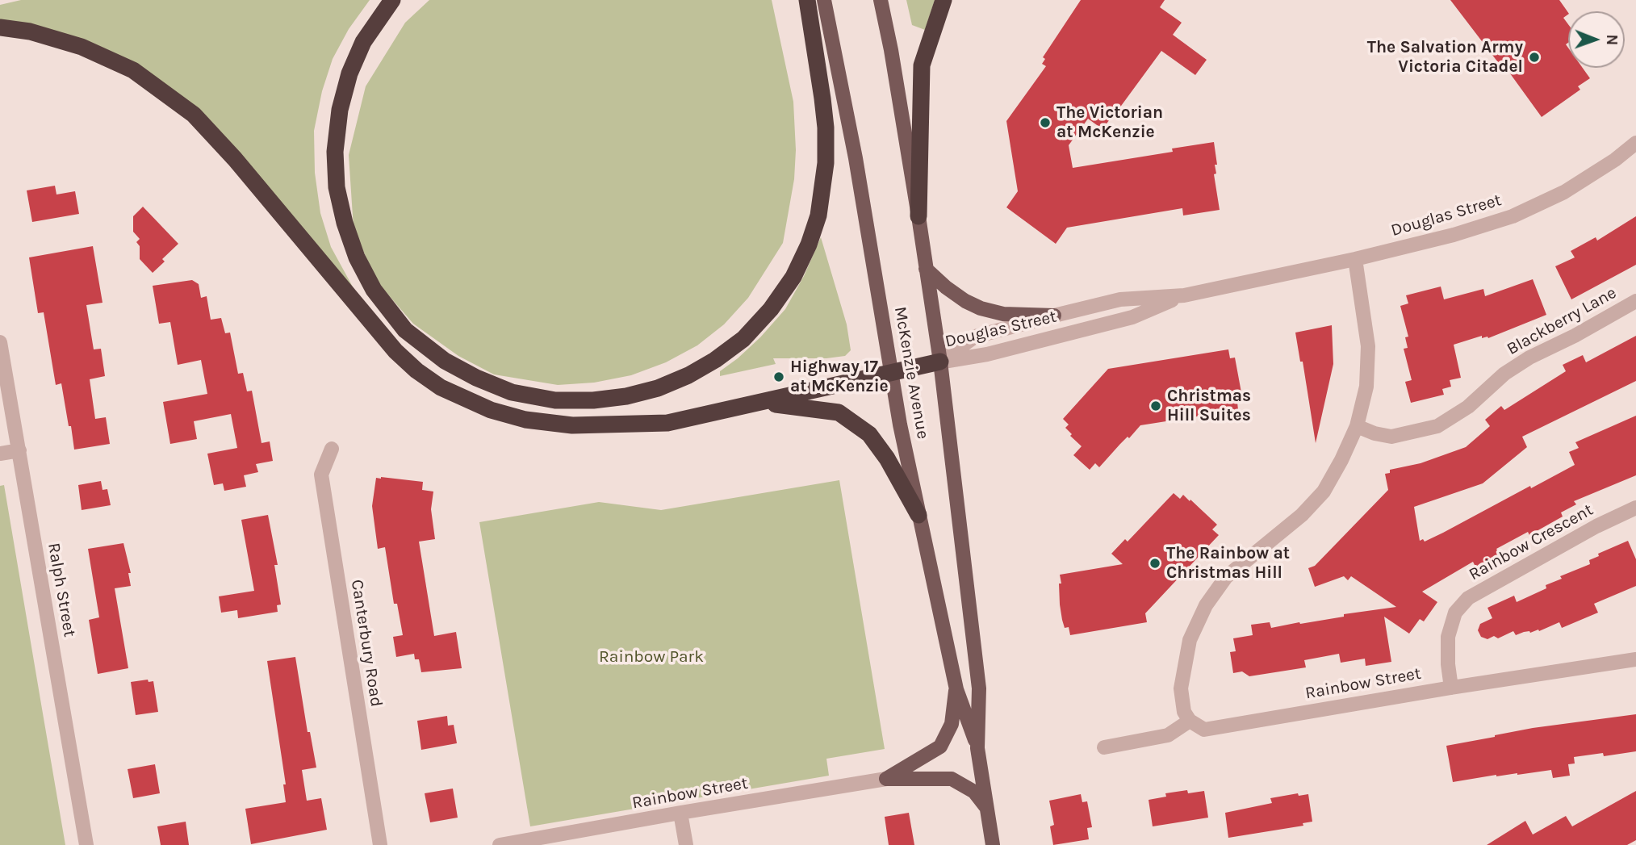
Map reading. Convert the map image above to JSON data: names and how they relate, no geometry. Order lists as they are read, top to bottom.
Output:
{
  "streets": {
    "main road": ["McKenzie Avenue"],
    "street": [
      "Douglas Street",
      "Blackberry Lane",
      "Rainbow Crescent",
      "Ralph Street",
      "Canterbury Road",
      "Rainbow Street"
    ]
  },
  "crossings": [
    ["Douglas Street", "McKenzie Avenue"],
    ["Rainbow Crescent", "Rainbow Street"]
  ],
  "parks": ["Rainbow Park"],
  "places": [
    "The Salvation Army Victoria Citadel",
    "The Victorian at McKenzie",
    "Highway 17 at McKenzie",
    "Christmas Hill Suites",
    "The Rainbow at Christmas Hill"
  ],
  "north": "right"
}
